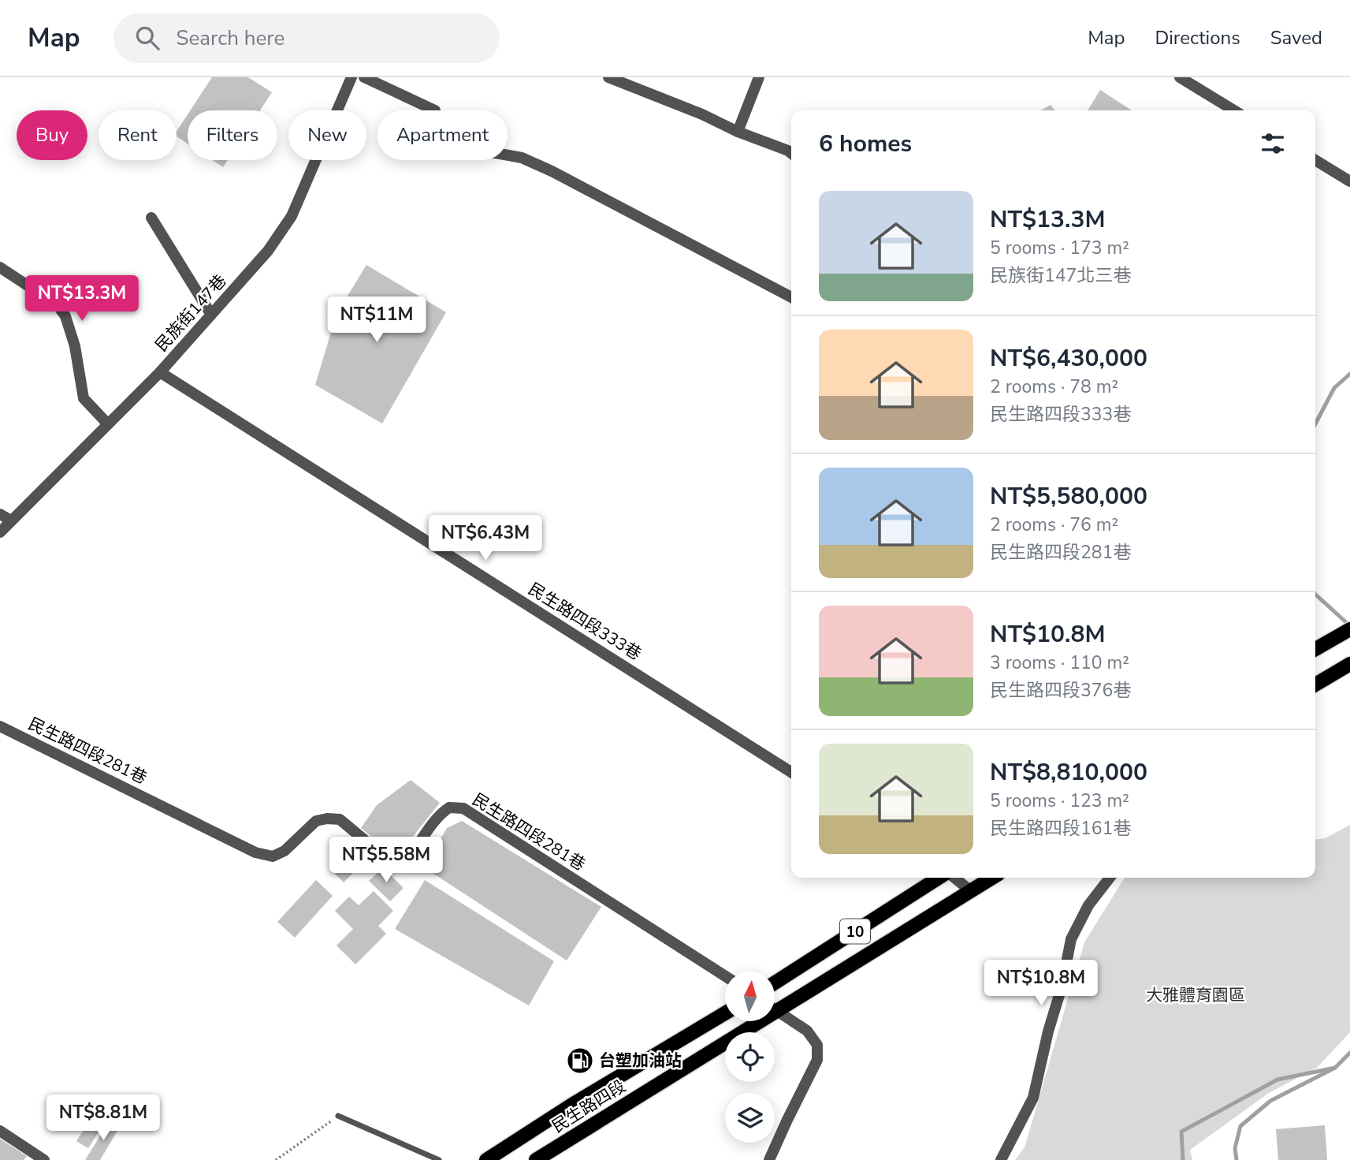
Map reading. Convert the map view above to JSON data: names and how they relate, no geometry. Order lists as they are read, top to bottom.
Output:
{
  "streets": {
    "main road": ["10", "民生路四段"],
    "street": ["民族街147巷", "民生路四段333巷", "民生路四段281巷"]
  },
  "crossings": [
    ["民族街147巷", "民生路四段333巷"]
  ],
  "parks": ["大雅體育園區"],
  "places": {
    "fuel station": ["台塑加油站"]
  },
  "north": "top",
  "page": {
    "header": "Map",
    "search": "Search here",
    "nav": ["Map", "Directions", "Saved"],
    "chip": [
      "Buy",
      "Rent",
      "Filters",
      "New",
      "Apartment"
    ],
    "heading": "6 homes",
    "list": [
      {
        "name": "NT$13.3M",
        "note": "5 rooms · 173 m² · 民族街147北三巷"
      },
      {
        "name": "NT$6,430,000",
        "note": "2 rooms · 78 m² · 民生路四段333巷"
      },
      {
        "name": "NT$5,580,000",
        "note": "2 rooms · 76 m² · 民生路四段281巷"
      },
      {
        "name": "NT$10.8M",
        "note": "3 rooms · 110 m² · 民生路四段376巷"
      },
      {
        "name": "NT$8,810,000",
        "note": "5 rooms · 123 m² · 民生路四段161巷"
      }
    ],
    "price": [
      "NT$13.3M",
      "NT$11M",
      "NT$6.43M",
      "NT$5.58M",
      "NT$10.8M",
      "NT$8.81M"
    ]
  }
}
